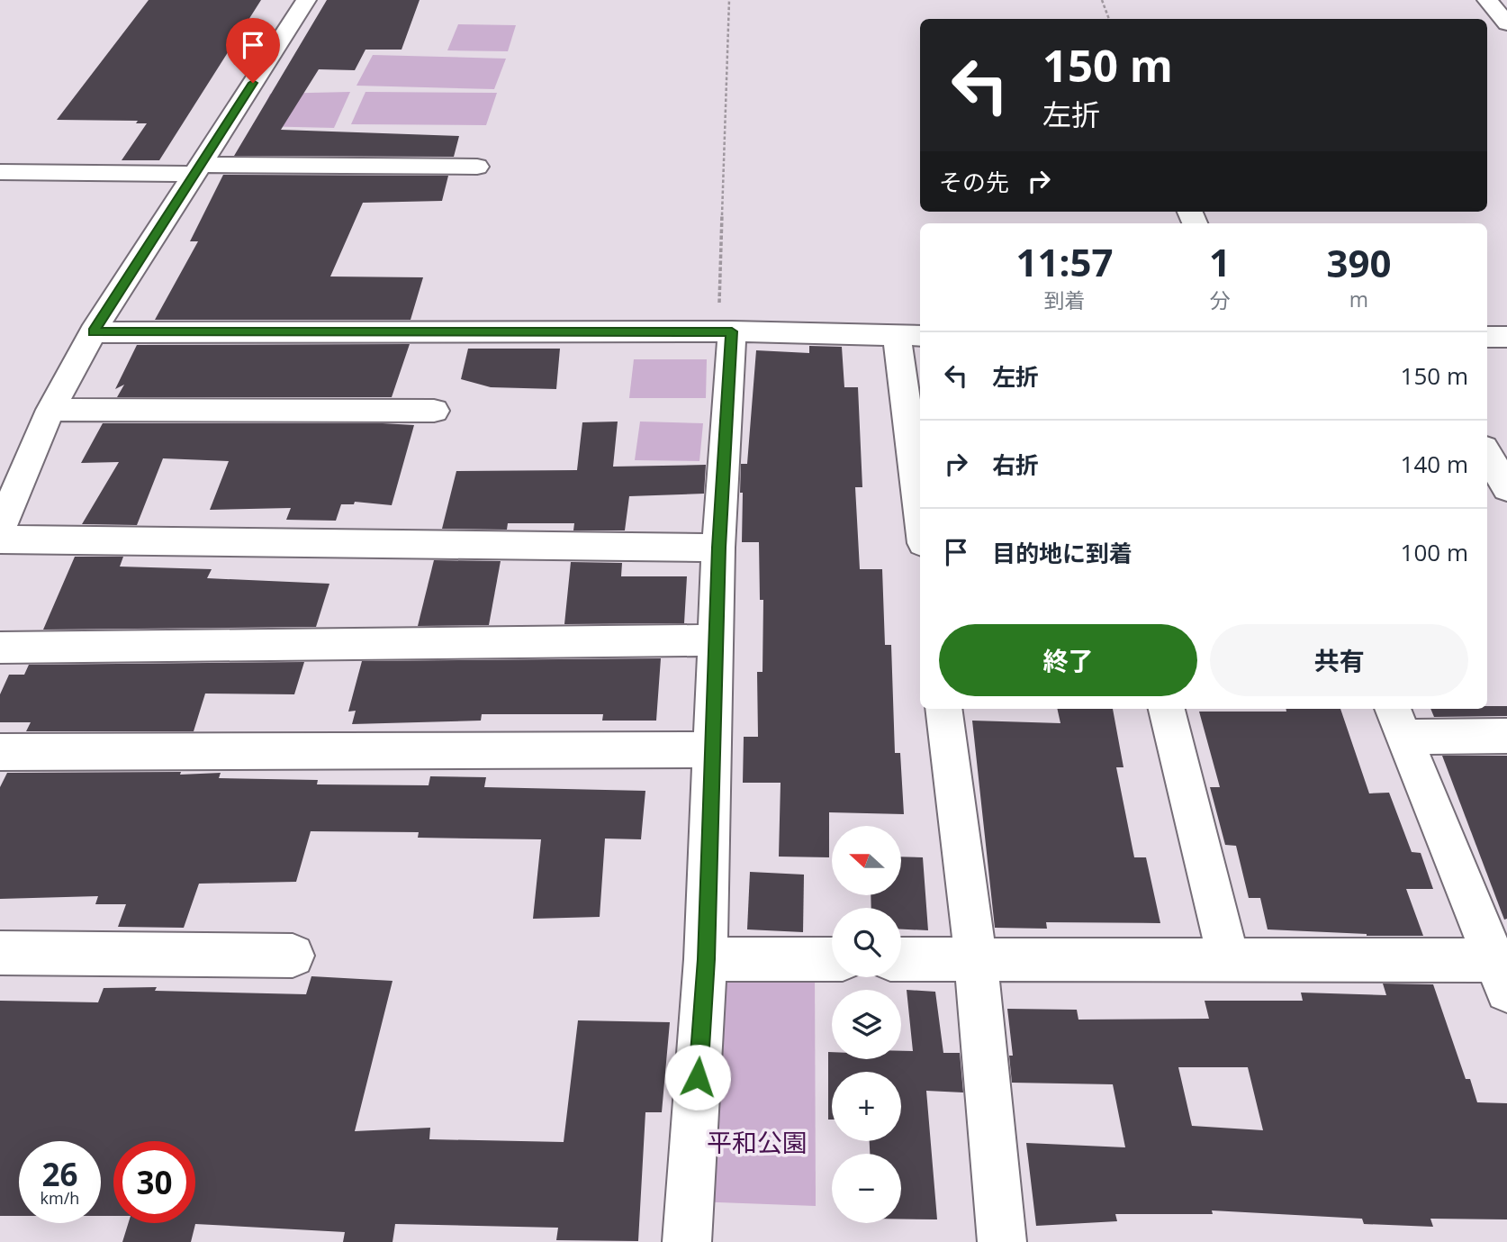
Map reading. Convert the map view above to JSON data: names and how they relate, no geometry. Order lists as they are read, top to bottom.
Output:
{
  "parks": ["平和公園"],
  "north": "left",
  "page": {
    "turn": ["150 m", "左折"],
    "then": "その先",
    "eta": [
      "11:57",
      "到着",
      "1",
      "分",
      "390",
      "m"
    ],
    "list": [
      {
        "name": "左折",
        "value": "150 m"
      },
      {
        "name": "右折",
        "value": "140 m"
      },
      {
        "name": "目的地に到着",
        "value": "100 m"
      }
    ],
    "buttons": ["終了", "共有"],
    "map_buttons": ["+", "−"],
    "speed": "26 km/h",
    "limit": "30"
  }
}
